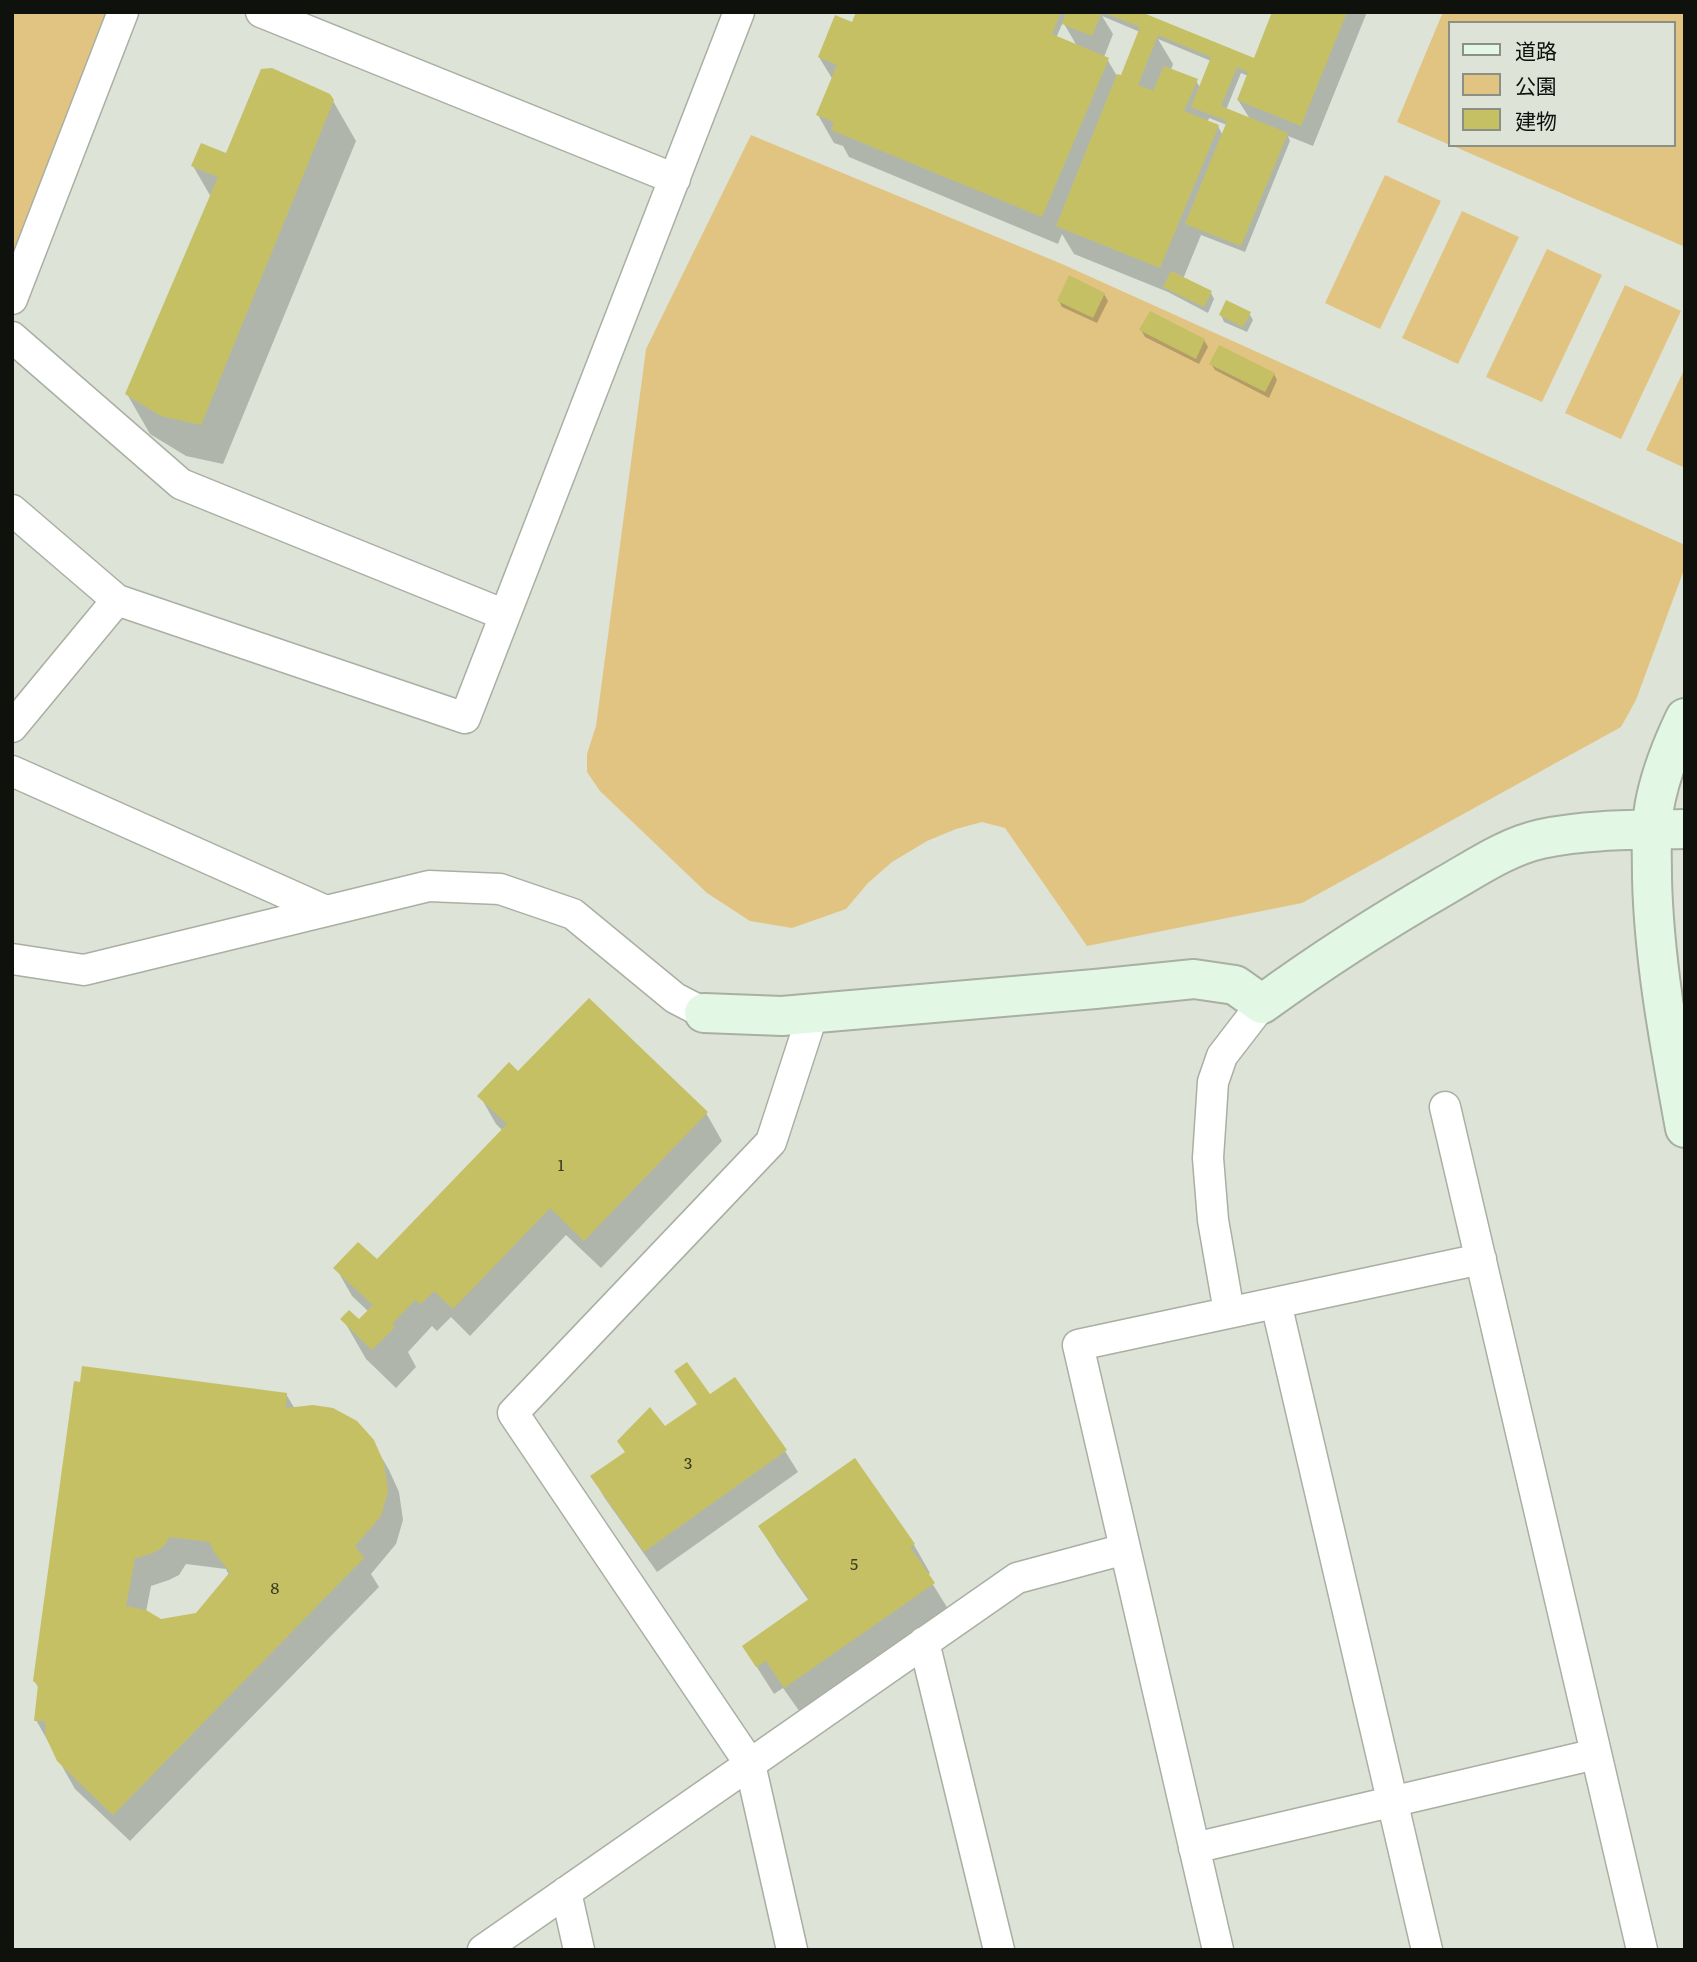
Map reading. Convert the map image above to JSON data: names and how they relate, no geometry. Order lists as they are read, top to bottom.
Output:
{
  "house_numbers": [
    "1",
    "3",
    "5",
    "8"
  ],
  "legend": ["道路", "公園", "建物"]
}
